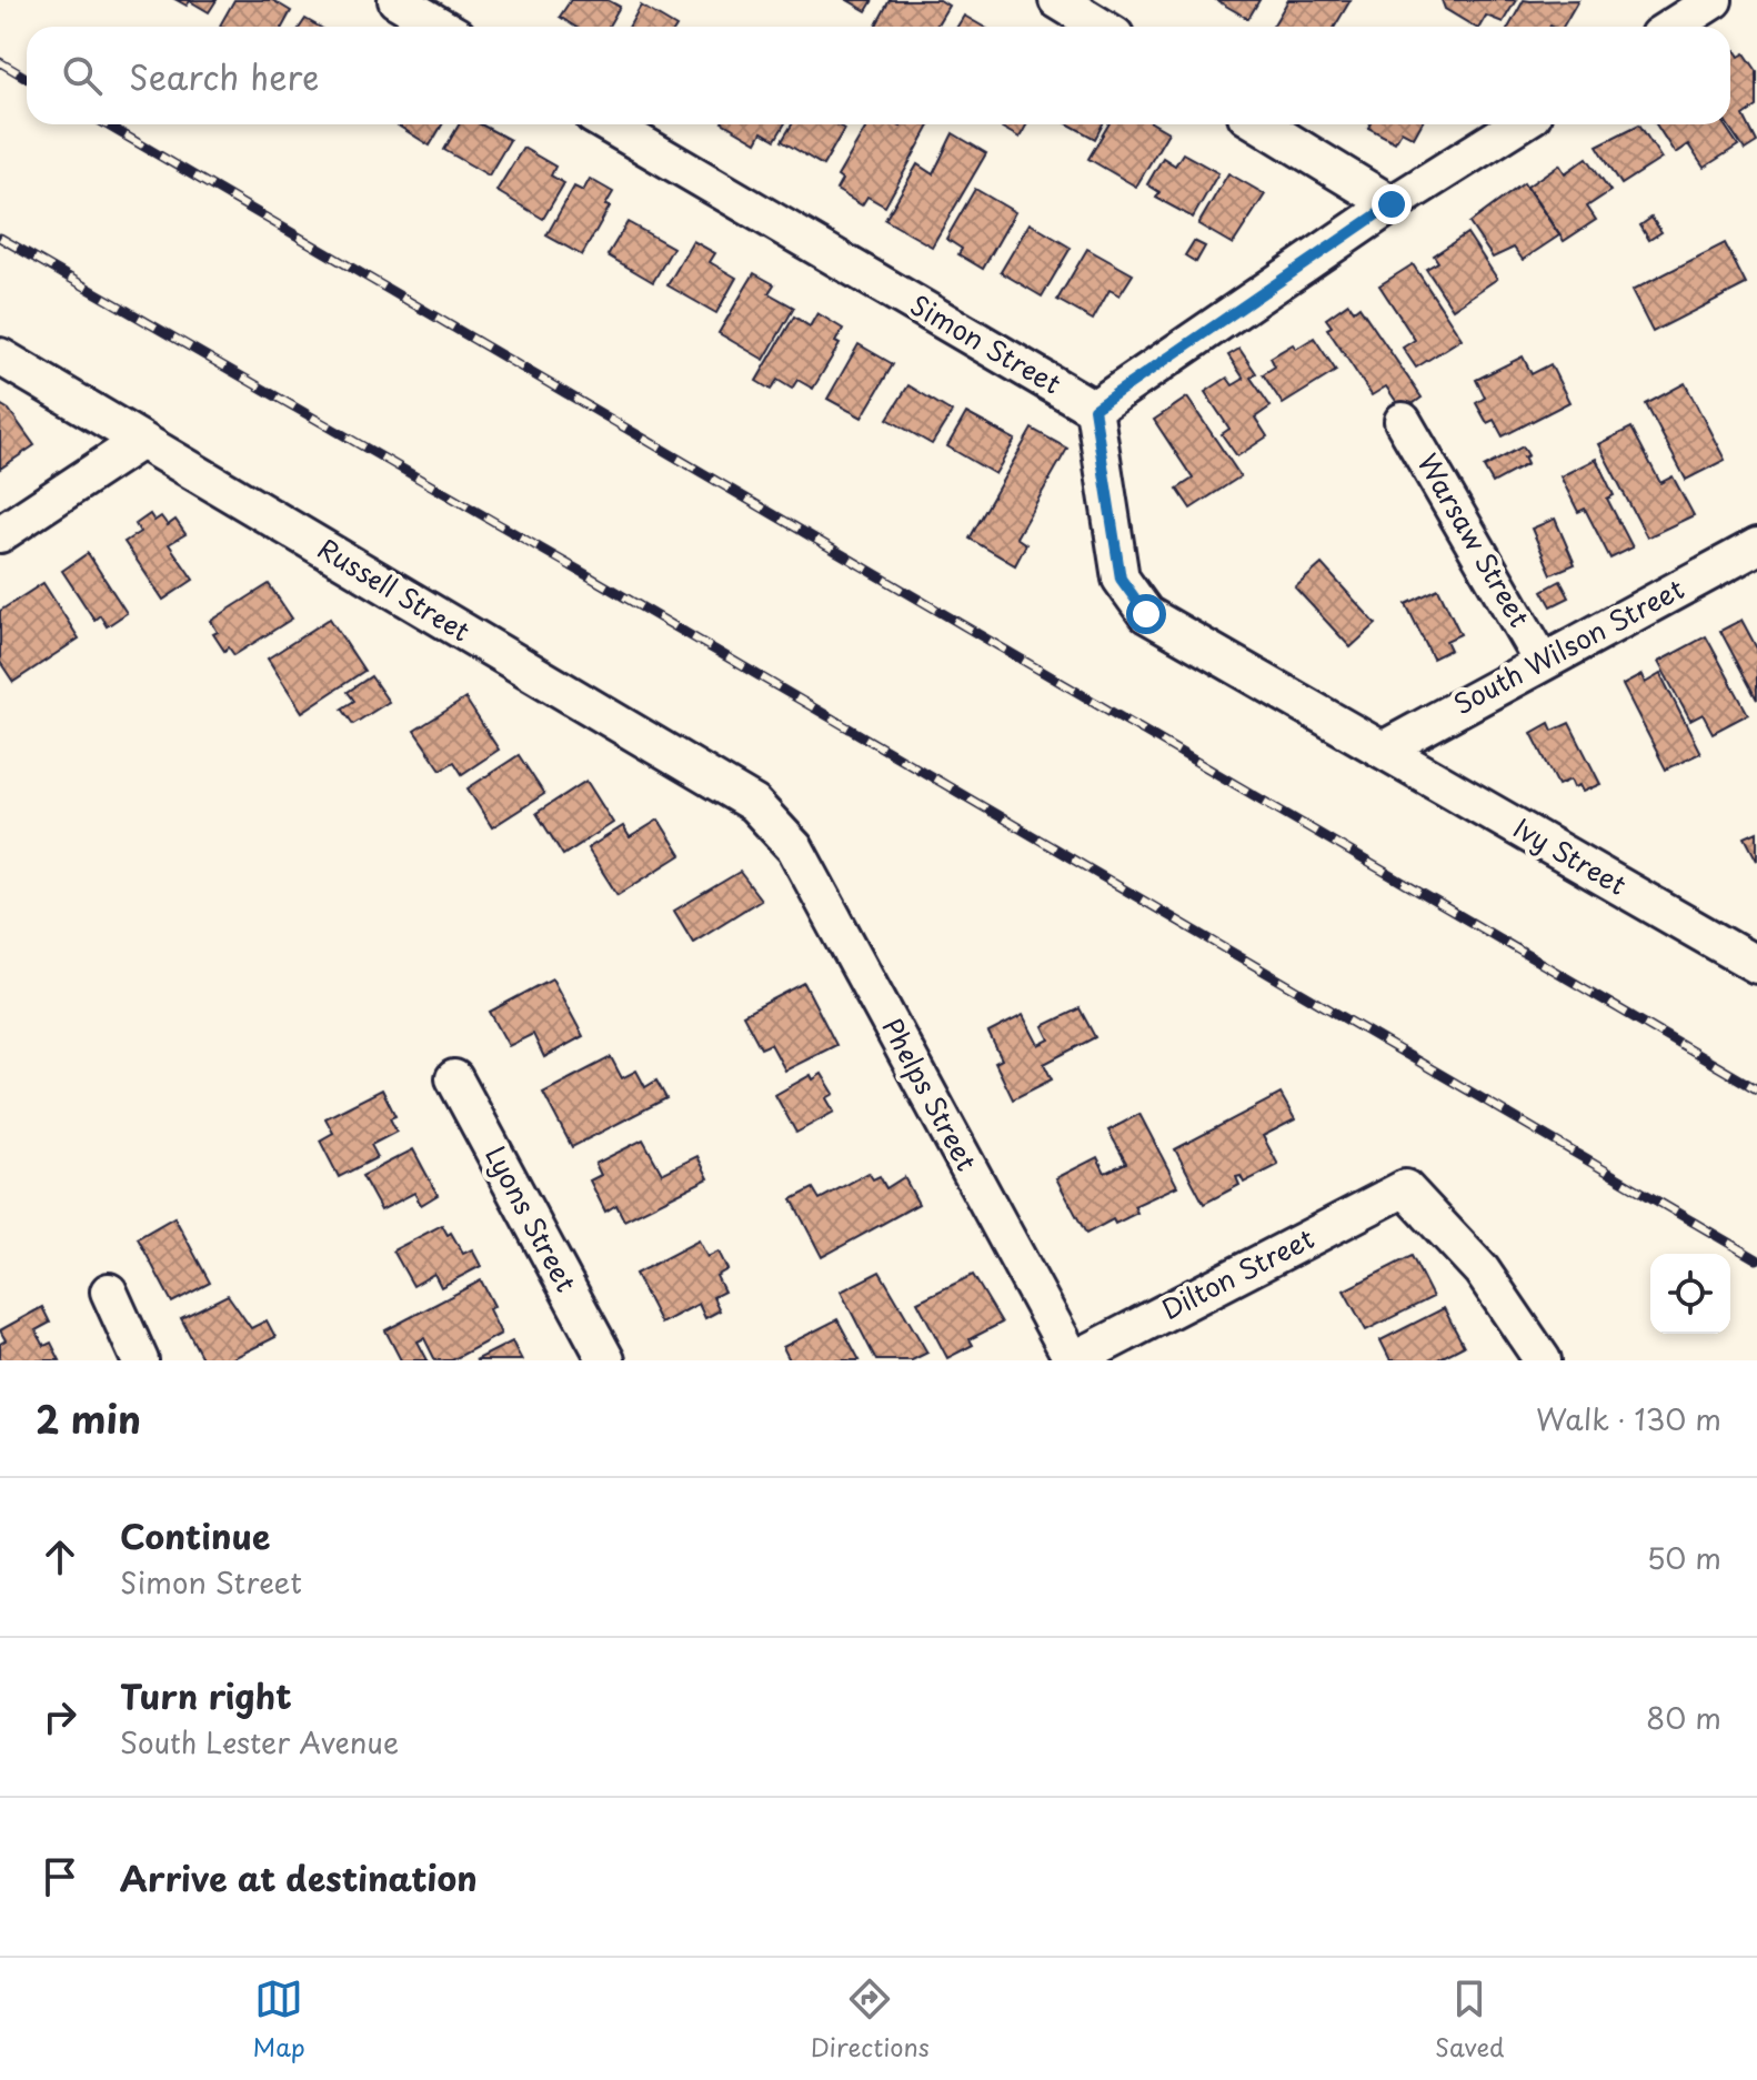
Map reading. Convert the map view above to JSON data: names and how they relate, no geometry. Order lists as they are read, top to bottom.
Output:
{
  "streets": {
    "street": [
      "Simon Street",
      "Warsaw Street",
      "Russell Street",
      "South Wilson Street",
      "Ivy Street",
      "Phelps Street",
      "Lyons Street",
      "Dilton Street"
    ]
  },
  "crossings": [
    ["Warsaw Street", "South Wilson Street"],
    ["Russell Street", "Phelps Street"],
    ["South Wilson Street", "Ivy Street"],
    ["Phelps Street", "Dilton Street"]
  ],
  "page": {
    "search": "Search here",
    "heading": ["2 min", "Walk · 130 m"],
    "list": [
      ["Continue", "Simon Street", "50 m"],
      ["Turn right", "South Lester Avenue", "80 m"],
      "Arrive at destination"
    ],
    "nav": ["Map", "Directions", "Saved"]
  }
}
